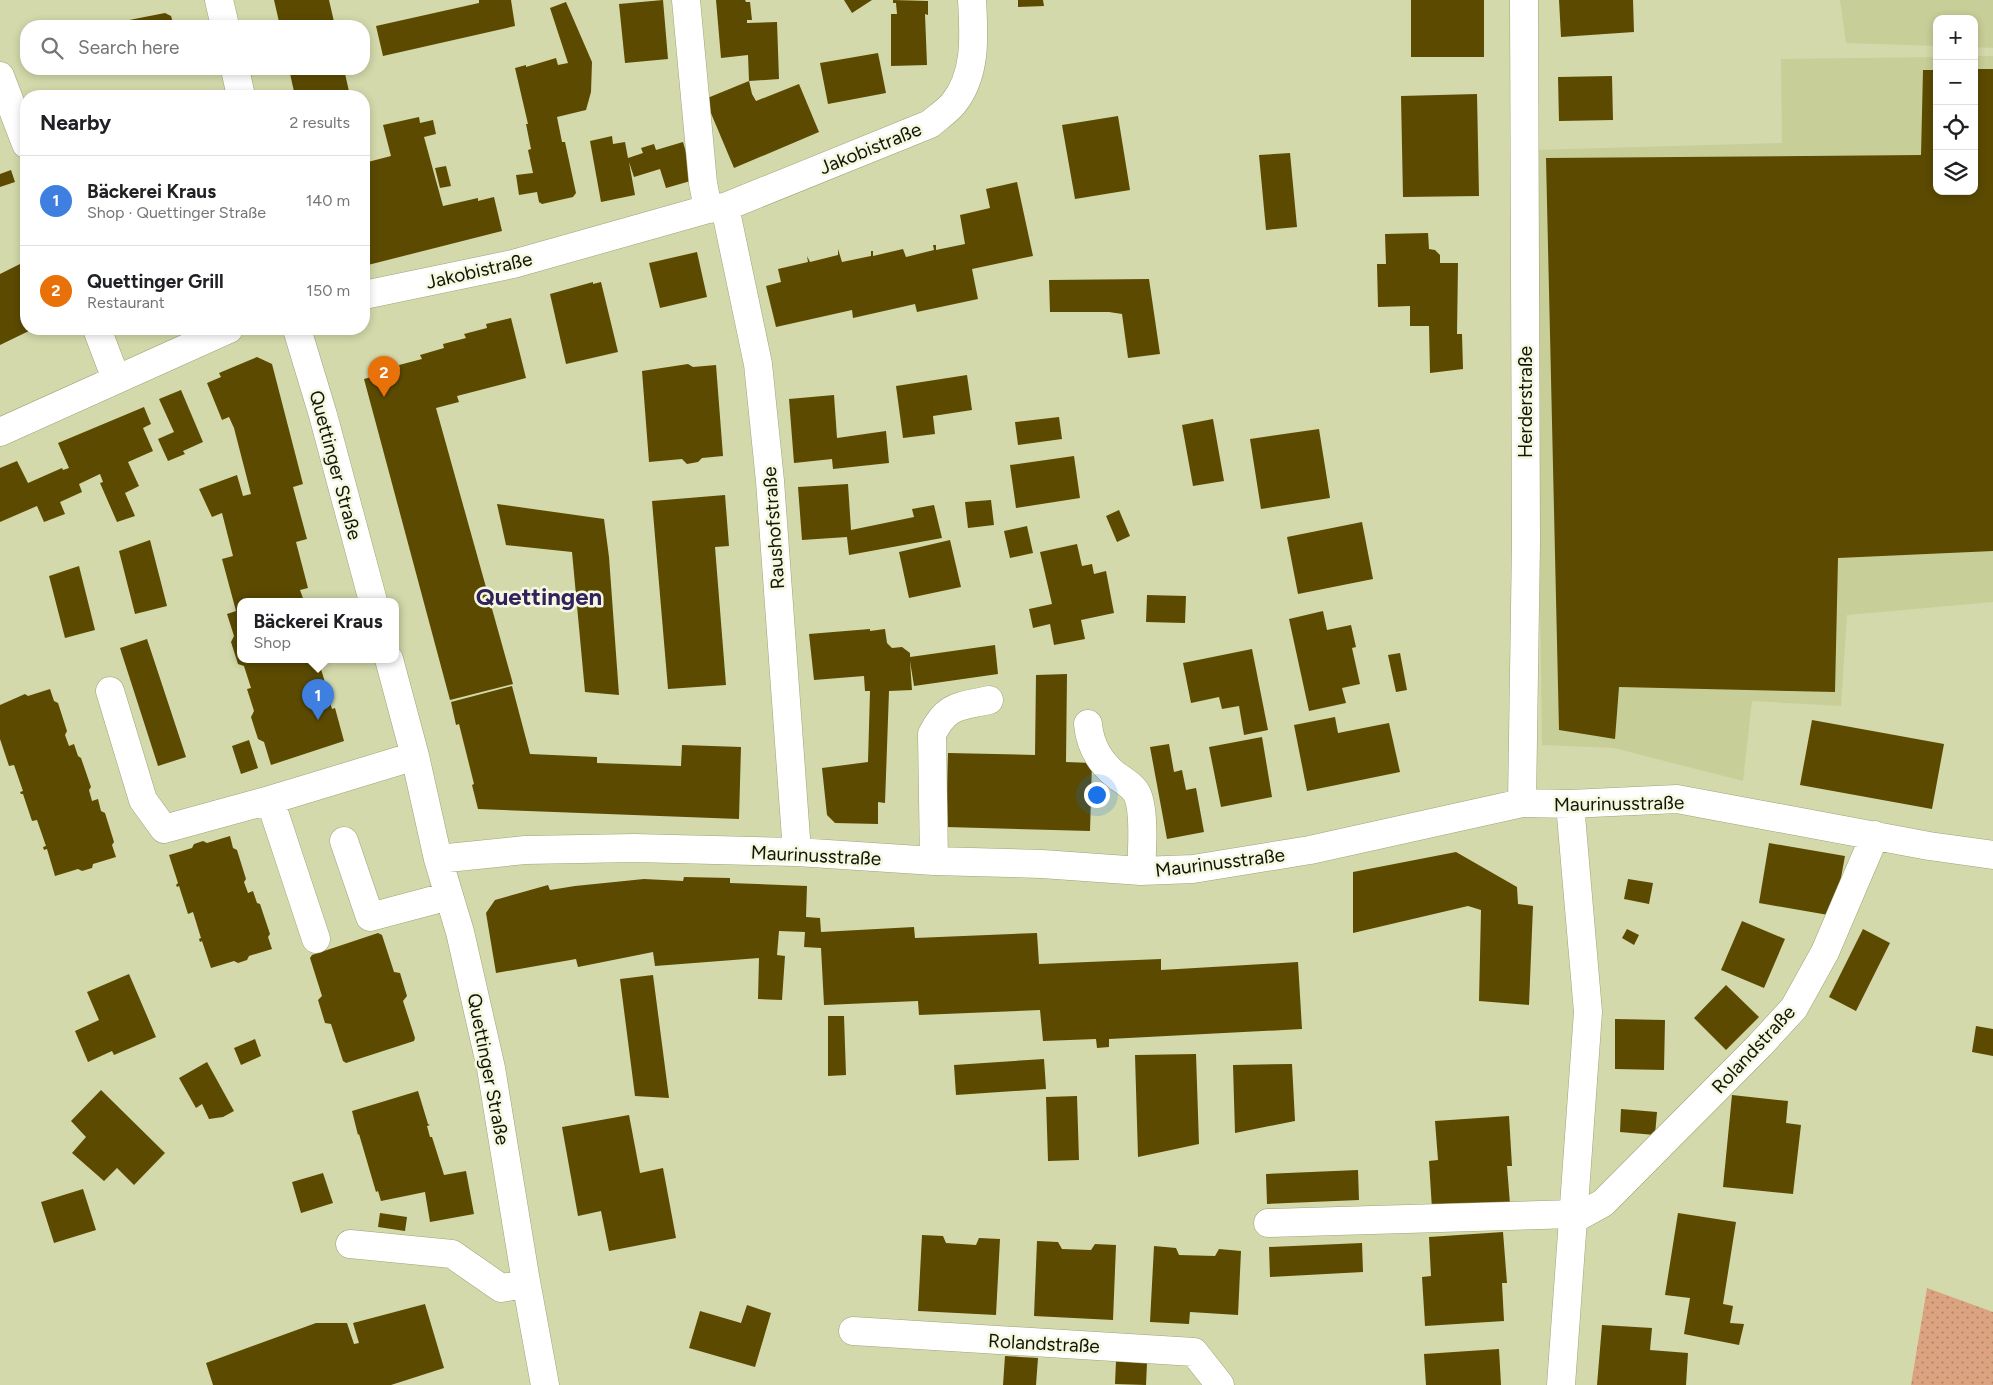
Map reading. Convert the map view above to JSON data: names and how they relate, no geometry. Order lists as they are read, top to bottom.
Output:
{
  "streets": {
    "street": [
      "Jakobistraße",
      "Herderstraße",
      "Quettinger Straße",
      "Raushofstraße",
      "Maurinusstraße",
      "Rolandstraße"
    ]
  },
  "crossings": [
    ["Jakobistraße", "Raushofstraße"],
    ["Herderstraße", "Maurinusstraße"],
    ["Quettinger Straße", "Maurinusstraße"],
    ["Raushofstraße", "Maurinusstraße"],
    ["Maurinusstraße", "Rolandstraße"]
  ],
  "districts": ["Quettingen"],
  "page": {
    "map_buttons": ["+", "−"],
    "search": "Search here",
    "heading": ["Nearby", "2 results"],
    "list": [
      {
        "mark": "1",
        "name": "Bäckerei Kraus",
        "note": "Shop · Quettinger Straße",
        "value": "140 m"
      },
      {
        "mark": "2",
        "name": "Quettinger Grill",
        "note": "Restaurant",
        "value": "150 m"
      }
    ],
    "pins": ["2", "1"],
    "popup": ["Bäckerei Kraus", "Shop"]
  }
}
